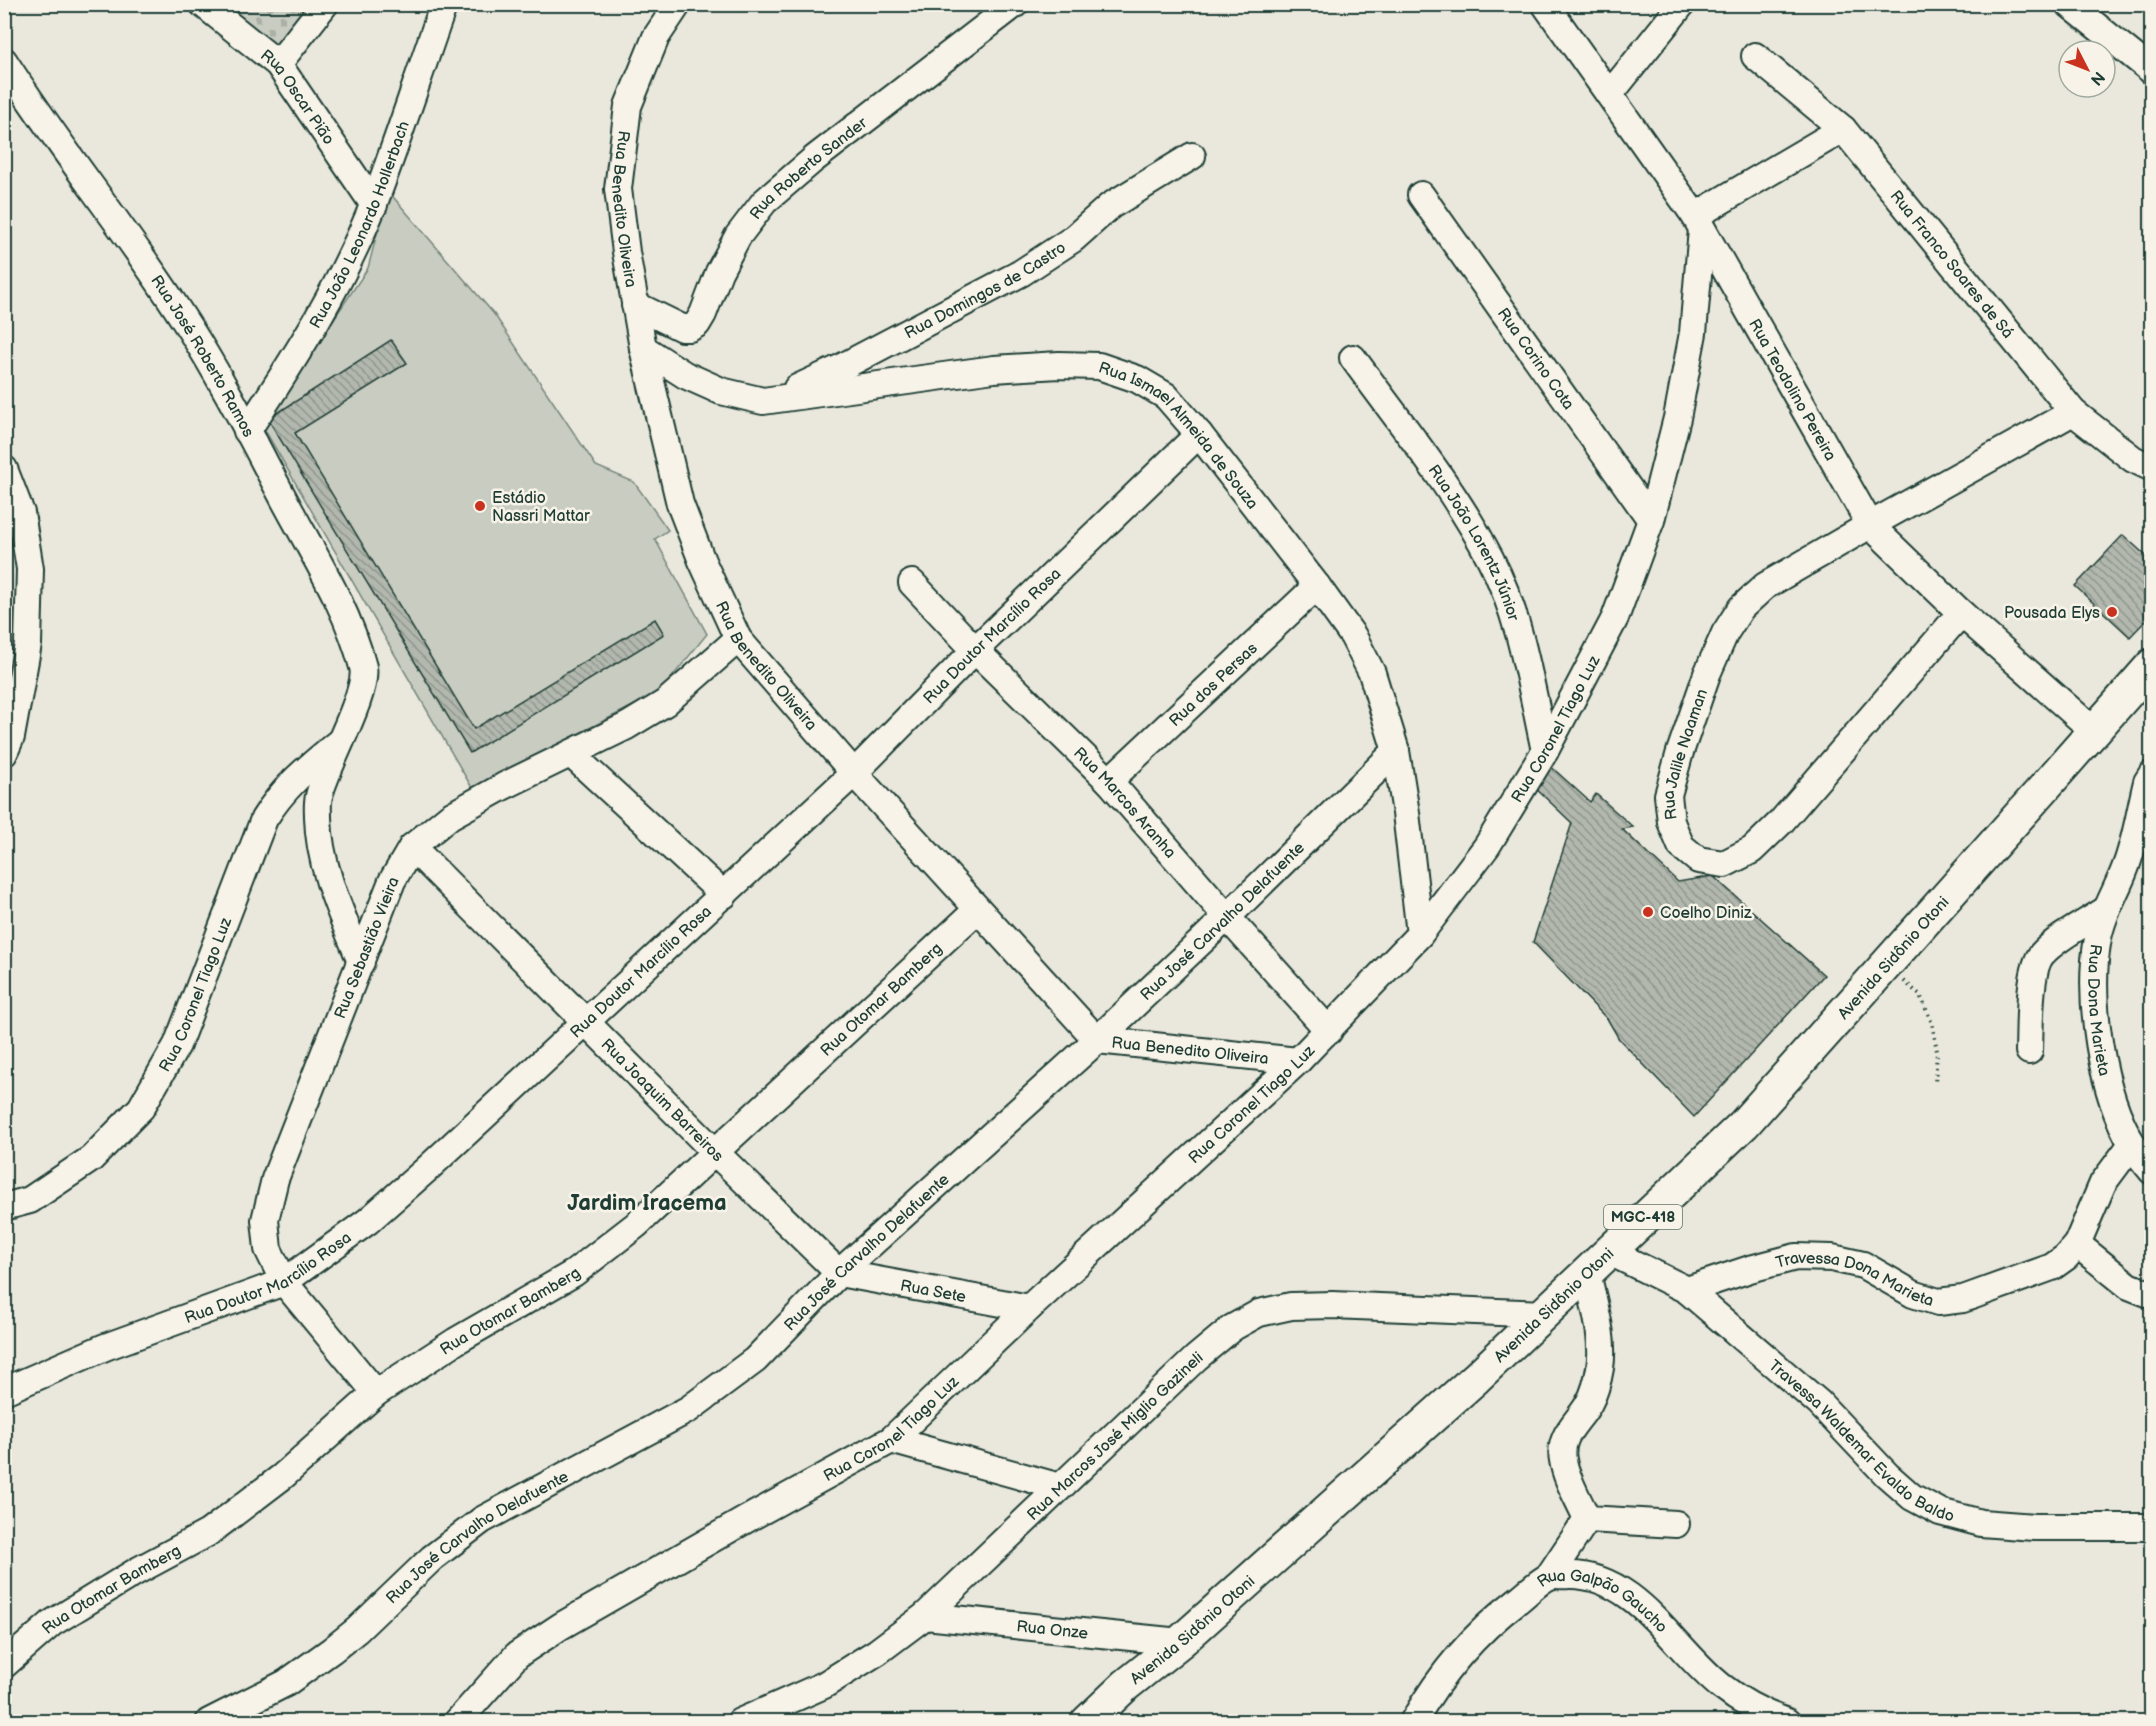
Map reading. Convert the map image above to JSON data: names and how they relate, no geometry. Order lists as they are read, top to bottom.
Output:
{
  "streets": {
    "main road": ["Avenida Sidônio Otoni", "MGC-418"],
    "street": [
      "Rua Oscar Pião",
      "Rua Roberto Sander",
      "Rua Benedito Oliveira",
      "Rua João Leonardo Hollerbach",
      "Rua Franco Soares de Sá",
      "Rua Domingos de Castro",
      "Rua José Roberto Ramos",
      "Rua Corino Cota",
      "Rua Teodolino Pereira",
      "Rua Ismael Almeida de Souza",
      "Rua João Lorentz Júnior",
      "Rua Doutor Marcílio Rosa",
      "Rua dos Persas",
      "Rua Coronel Tiago Luz",
      "Rua Jalile Naaman",
      "Rua Marcos Aranha",
      "Rua José Carvalho Delafuente",
      "Rua Sebastião Vieira",
      "Rua Otomar Bamberg",
      "Rua Dona Marieta",
      "Rua Joaquim Barreiros",
      "Travessa Dona Marieta",
      "Rua Sete",
      "Rua Marcos José Miglio Gazineli",
      "Travessa Waldemar Evaldo Baldo",
      "Rua Galpão Gaucho",
      "Rua Onze"
    ]
  },
  "crossings": [
    ["Rua Oscar Pião", "Rua João Leonardo Hollerbach"],
    ["Rua Roberto Sander", "Rua Benedito Oliveira"],
    ["Rua Benedito Oliveira", "Rua Ismael Almeida de Souza"],
    ["Rua Benedito Oliveira", "Rua Doutor Marcílio Rosa"],
    ["Rua Benedito Oliveira", "Rua Coronel Tiago Luz"],
    ["Rua Benedito Oliveira", "Rua José Carvalho Delafuente"],
    ["Rua Benedito Oliveira", "Rua Sebastião Vieira"],
    ["Rua Benedito Oliveira", "Rua Otomar Bamberg"],
    ["Rua João Leonardo Hollerbach", "Rua José Roberto Ramos"],
    ["Rua Franco Soares de Sá", "Rua Jalile Naaman"],
    ["Rua Domingos de Castro", "Rua Ismael Almeida de Souza"],
    ["Rua José Roberto Ramos", "Rua Coronel Tiago Luz"],
    ["Rua Corino Cota", "Rua Coronel Tiago Luz"],
    ["Rua Teodolino Pereira", "Rua Coronel Tiago Luz"],
    ["Rua Teodolino Pereira", "Rua Jalile Naaman"],
    ["Rua Teodolino Pereira", "Avenida Sidônio Otoni"],
    ["Rua Ismael Almeida de Souza", "Rua Doutor Marcílio Rosa"],
    ["Rua Ismael Almeida de Souza", "Rua dos Persas"],
    ["Rua Ismael Almeida de Souza", "Rua Coronel Tiago Luz"],
    ["Rua Ismael Almeida de Souza", "Rua José Carvalho Delafuente"],
    ["Rua João Lorentz Júnior", "Rua Coronel Tiago Luz"],
    ["Rua Doutor Marcílio Rosa", "Rua Marcos Aranha"],
    ["Rua Doutor Marcílio Rosa", "Rua Sebastião Vieira"],
    ["Rua Doutor Marcílio Rosa", "Rua Joaquim Barreiros"],
    ["Rua dos Persas", "Rua Marcos Aranha"],
    ["Rua Coronel Tiago Luz", "Rua Marcos Aranha"],
    ["Rua Coronel Tiago Luz", "Rua Sete"],
    ["Rua Marcos Aranha", "Rua José Carvalho Delafuente"],
    ["Rua José Carvalho Delafuente", "Rua Joaquim Barreiros"],
    ["Rua José Carvalho Delafuente", "Rua Sete"],
    ["Rua Sebastião Vieira", "Rua Otomar Bamberg"],
    ["Rua Sebastião Vieira", "Rua Joaquim Barreiros"],
    ["Avenida Sidônio Otoni", "Rua Marcos José Miglio Gazineli"],
    ["Avenida Sidônio Otoni", "Travessa Waldemar Evaldo Baldo"],
    ["Avenida Sidônio Otoni", "Rua Onze"],
    ["Rua Otomar Bamberg", "Rua Joaquim Barreiros"],
    ["Rua Dona Marieta", "Travessa Dona Marieta"],
    ["Rua Joaquim Barreiros", "Rua Sete"],
    ["Travessa Dona Marieta", "Travessa Waldemar Evaldo Baldo"],
    ["Rua Marcos José Miglio Gazineli", "Rua Onze"]
  ],
  "districts": ["Jardim Iracema"],
  "places": ["Estádio Nassri Mattar", "Pousada Elys", "Coelho Diniz"],
  "north": "bottom right"
}
